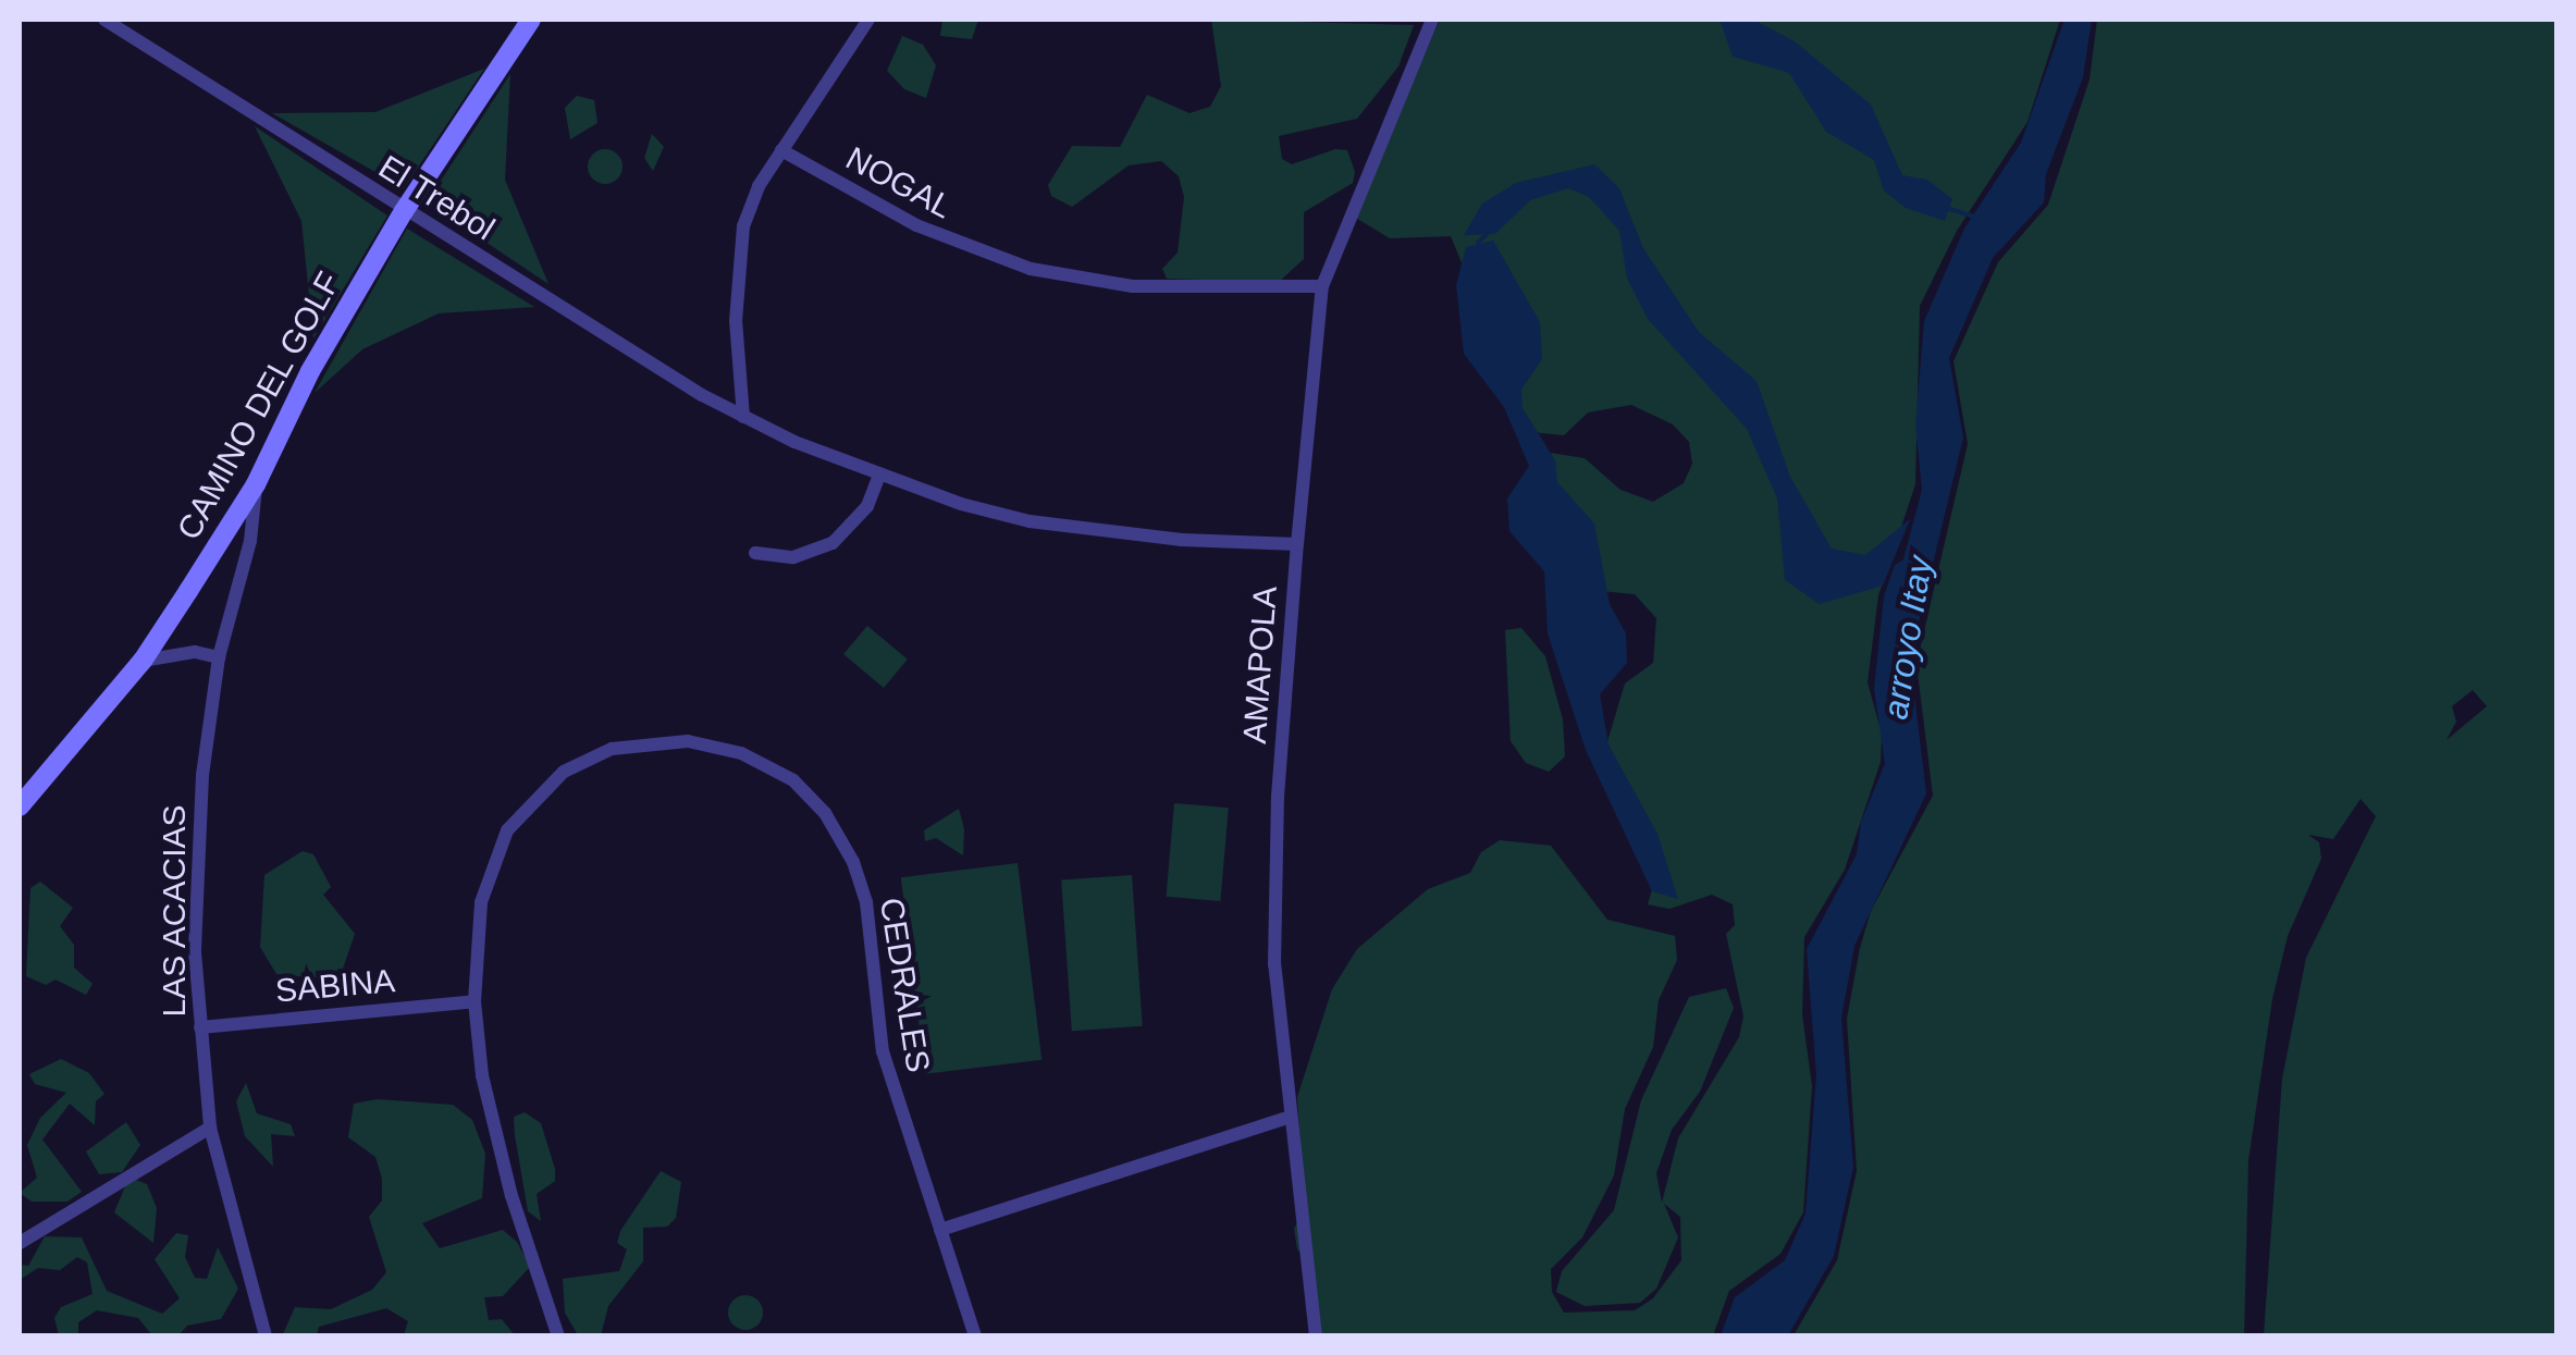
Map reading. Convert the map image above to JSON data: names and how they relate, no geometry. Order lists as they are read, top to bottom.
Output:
{
  "streets": {
    "street": [
      "NOGAL",
      "El Trebol",
      "CAMINO DEL GOLF",
      "AMAPOLA",
      "LAS ACACIAS",
      "CEDRALES",
      "SABINA"
    ]
  },
  "crossings": [
    ["NOGAL", "AMAPOLA"],
    ["El Trebol", "CAMINO DEL GOLF"],
    ["El Trebol", "AMAPOLA"],
    ["CAMINO DEL GOLF", "LAS ACACIAS"],
    ["LAS ACACIAS", "SABINA"],
    ["CEDRALES", "SABINA"]
  ],
  "water": ["arroyo Itay"]
}
